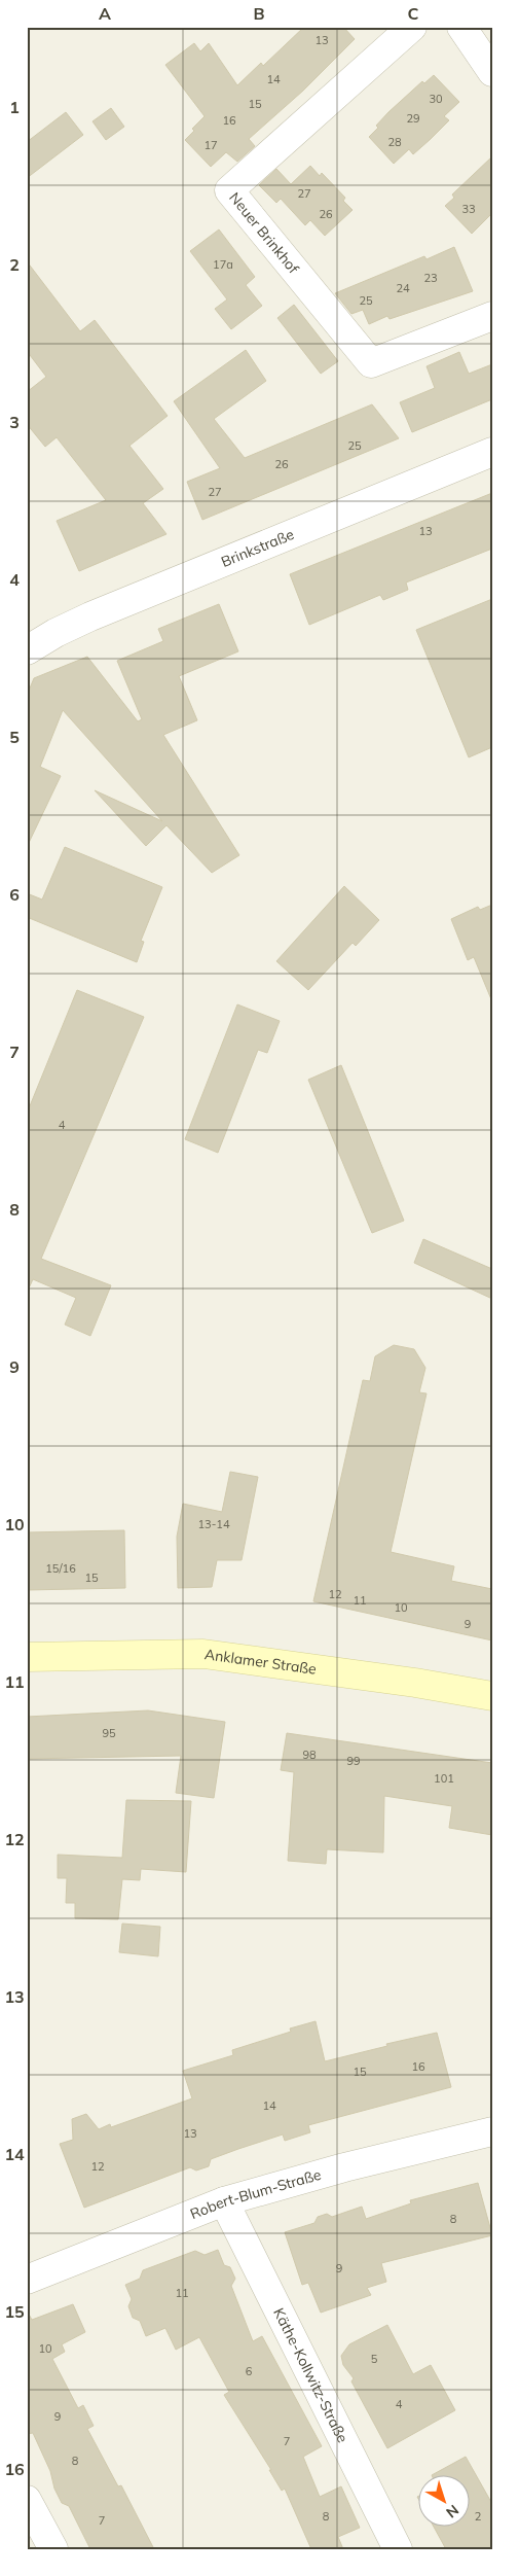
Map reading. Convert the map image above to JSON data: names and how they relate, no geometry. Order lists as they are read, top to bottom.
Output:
{
  "streets": {
    "main road": ["Anklamer Straße"],
    "street": [
      "Neuer Brinkhof",
      "Brinkstraße",
      "Robert-Blum-Straße",
      "Käthe-Kollwitz-Straße"
    ]
  },
  "crossings": [
    ["Robert-Blum-Straße", "Käthe-Kollwitz-Straße"]
  ],
  "house_numbers": [
    "13",
    "14",
    "30",
    "15",
    "29",
    "16",
    "28",
    "17",
    "27",
    "33",
    "26",
    "17a",
    "23",
    "24",
    "25",
    "25",
    "26",
    "27",
    "13",
    "4",
    "13-14",
    "15/16",
    "15",
    "12",
    "11",
    "10",
    "9",
    "95",
    "98",
    "99",
    "101",
    "16",
    "15",
    "14",
    "13",
    "12",
    "8",
    "9",
    "11",
    "10",
    "5",
    "6",
    "4",
    "9",
    "7",
    "8",
    "8",
    "2",
    "7"
  ],
  "north": "bottom right",
  "grid": {
    "columns": ["A", "B", "C"],
    "rows": [
      "1",
      "2",
      "3",
      "4",
      "5",
      "6",
      "7",
      "8",
      "9",
      "10",
      "11",
      "12",
      "13",
      "14",
      "15",
      "16"
    ]
  }
}
